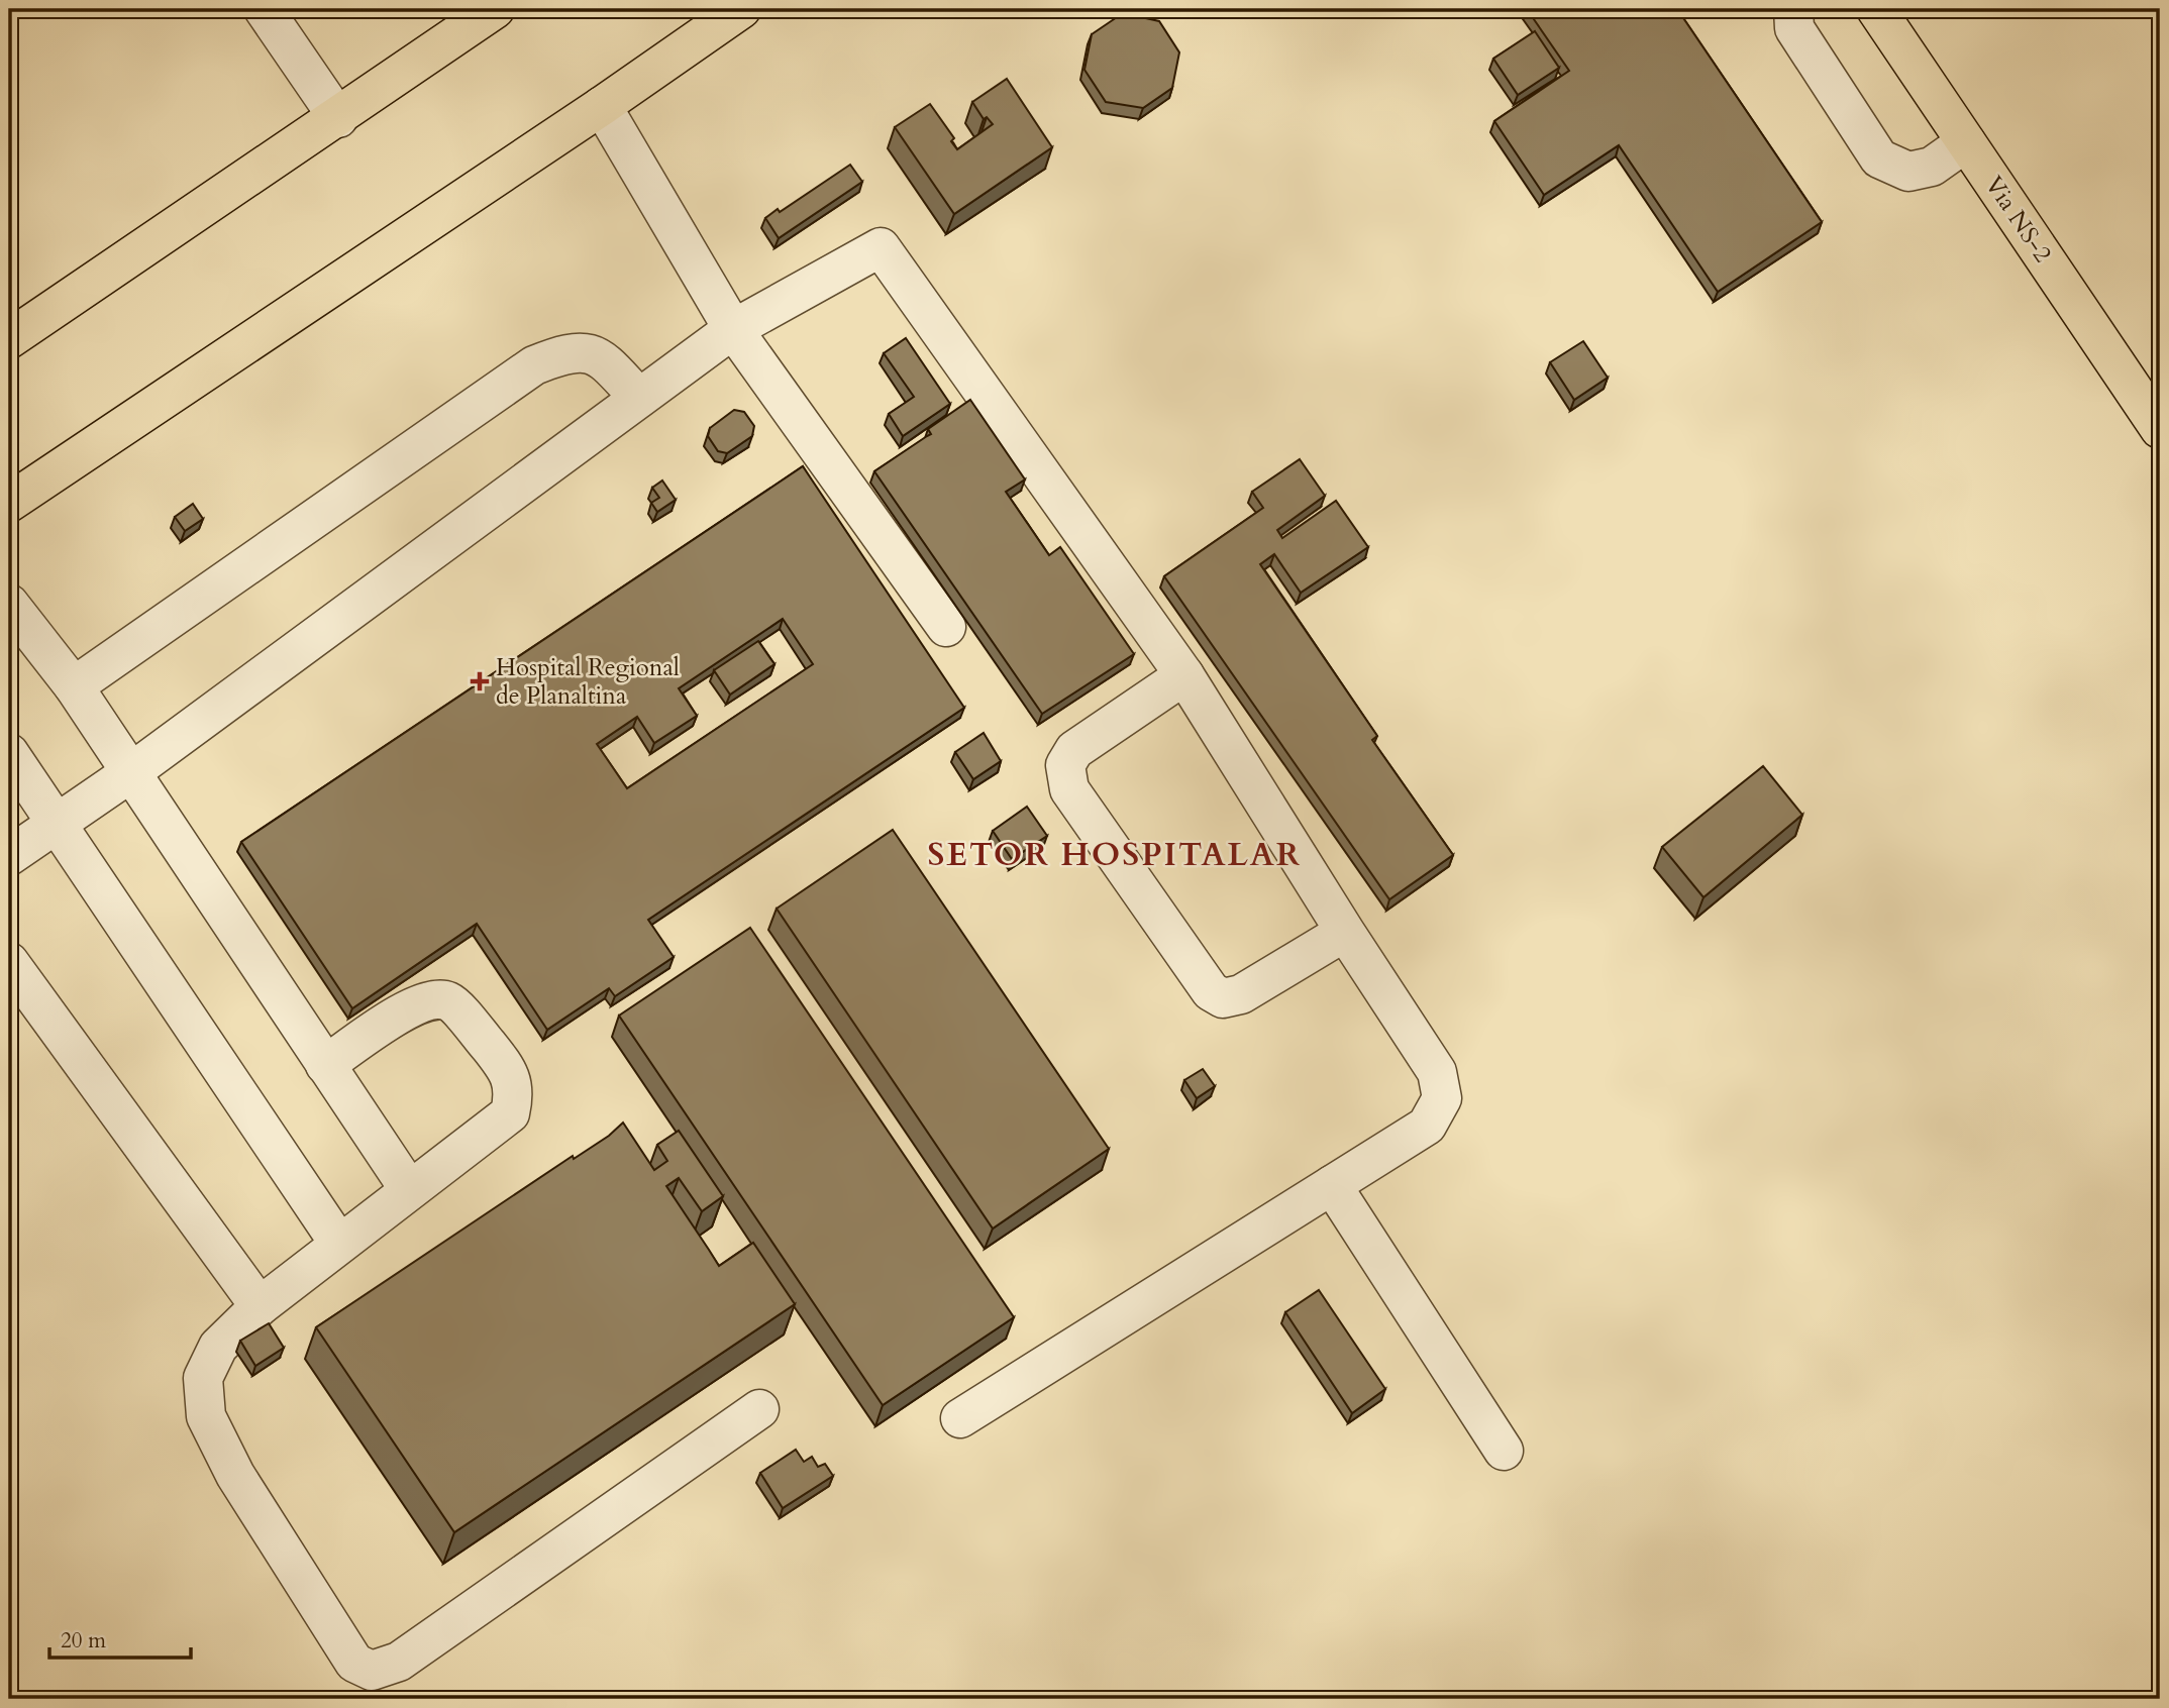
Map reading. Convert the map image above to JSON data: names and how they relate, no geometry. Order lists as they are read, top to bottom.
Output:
{
  "streets": {
    "main road": ["Via NS-2"]
  },
  "districts": ["SETOR HOSPITALAR"],
  "places": {
    "health": ["Hospital Regional de Planaltina"]
  },
  "scale_bar": "20 m"
}
